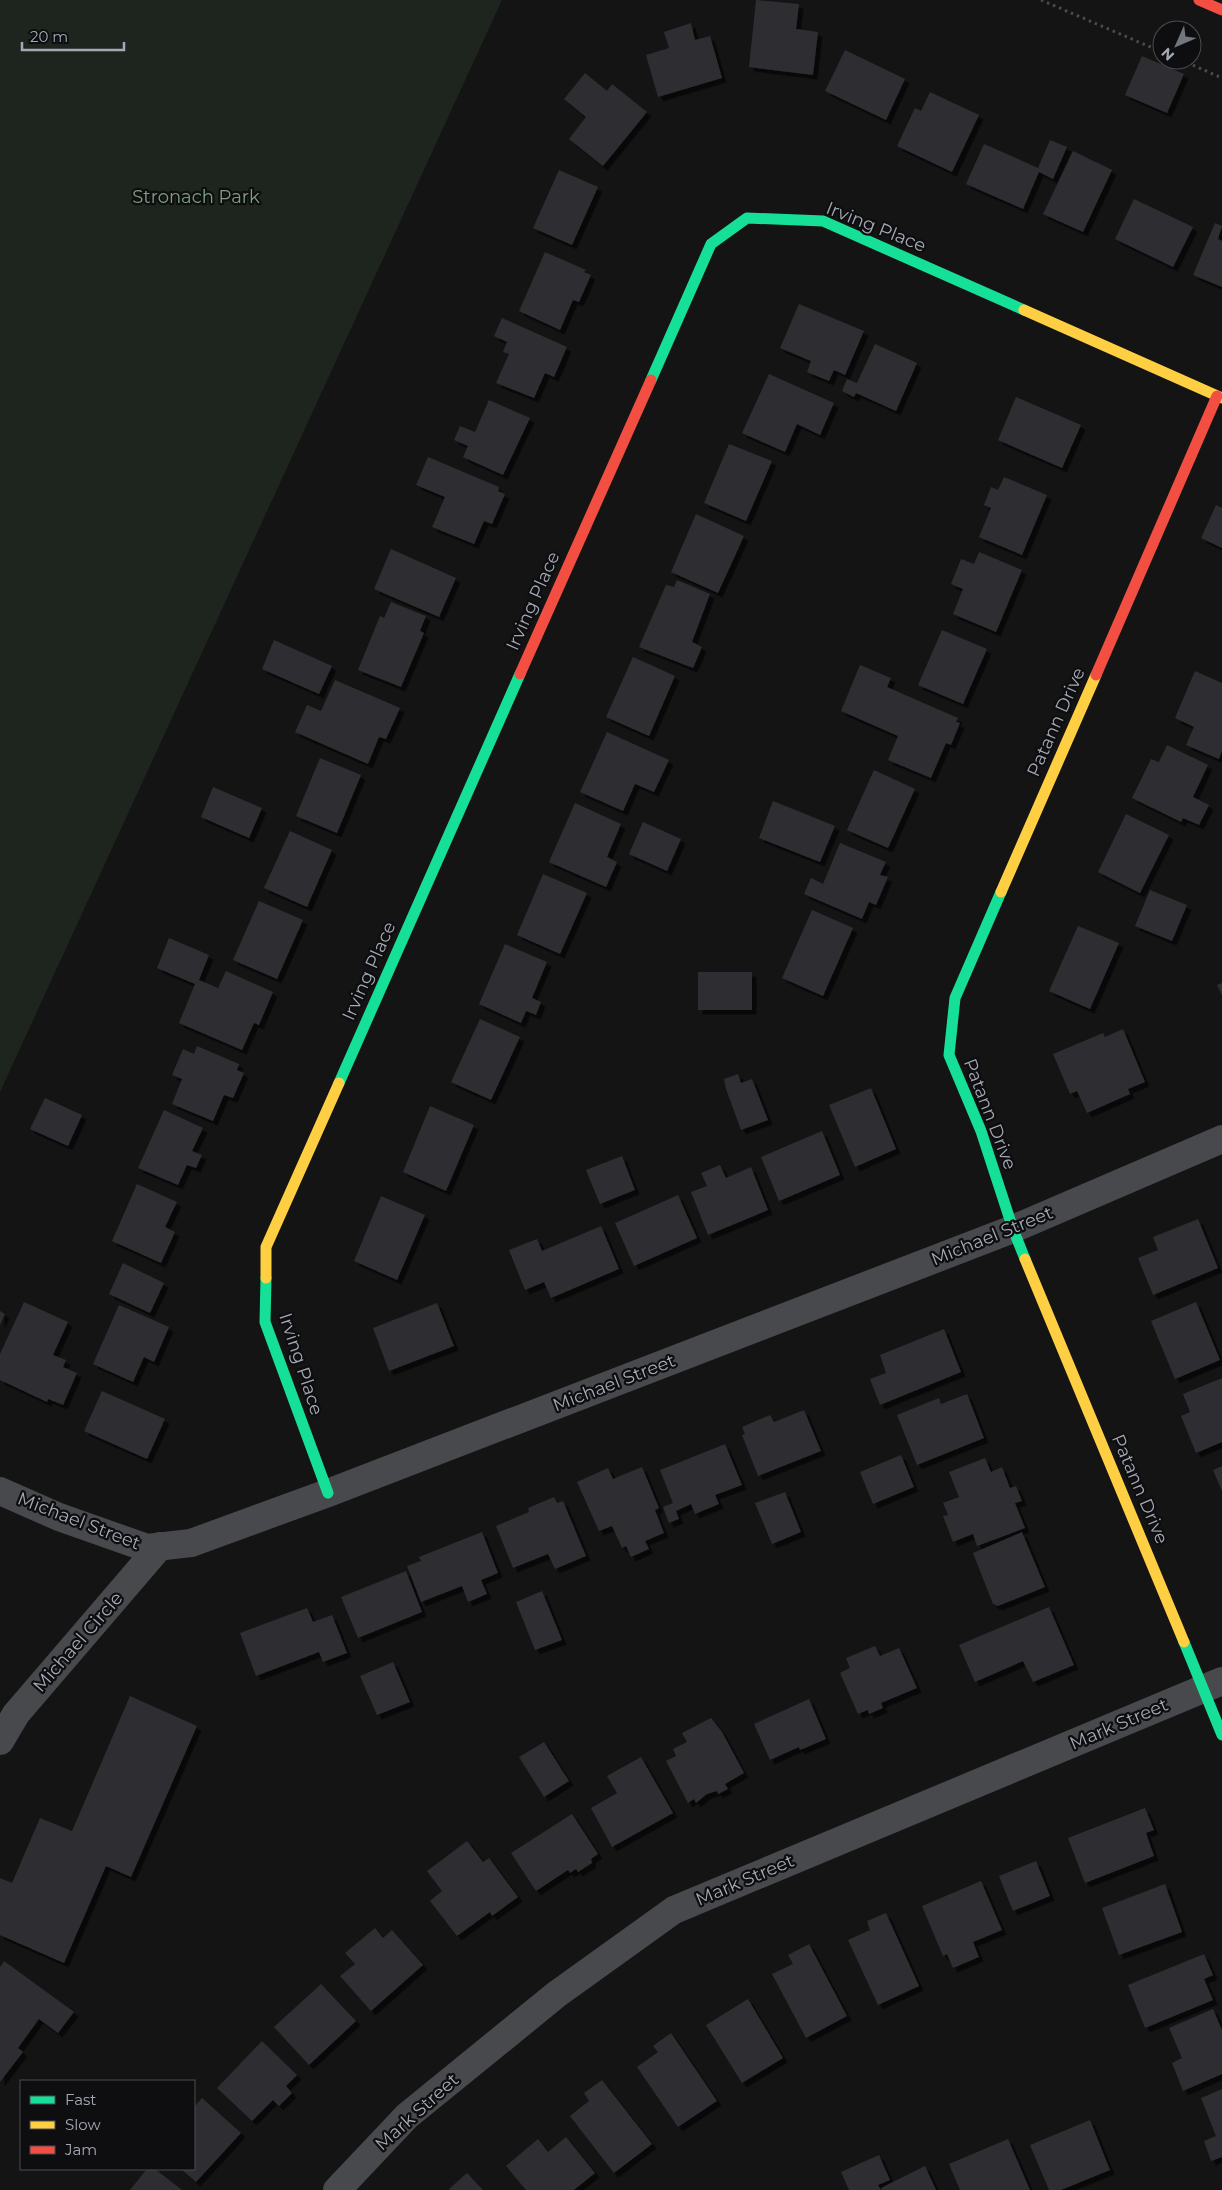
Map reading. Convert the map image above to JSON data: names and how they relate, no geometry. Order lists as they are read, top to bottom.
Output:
{
  "streets": {
    "street": [
      "Irving Place",
      "Patann Drive",
      "Michael Street",
      "Michael Circle",
      "Mark Street"
    ]
  },
  "crossings": [
    ["Irving Place", "Patann Drive"],
    ["Irving Place", "Michael Street"],
    ["Patann Drive", "Michael Street"],
    ["Patann Drive", "Mark Street"],
    ["Michael Street", "Michael Circle"]
  ],
  "parks": ["Stronach Park"],
  "legend": ["Fast", "Slow", "Jam"],
  "scale_bar": "20 m",
  "north": "bottom left"
}
